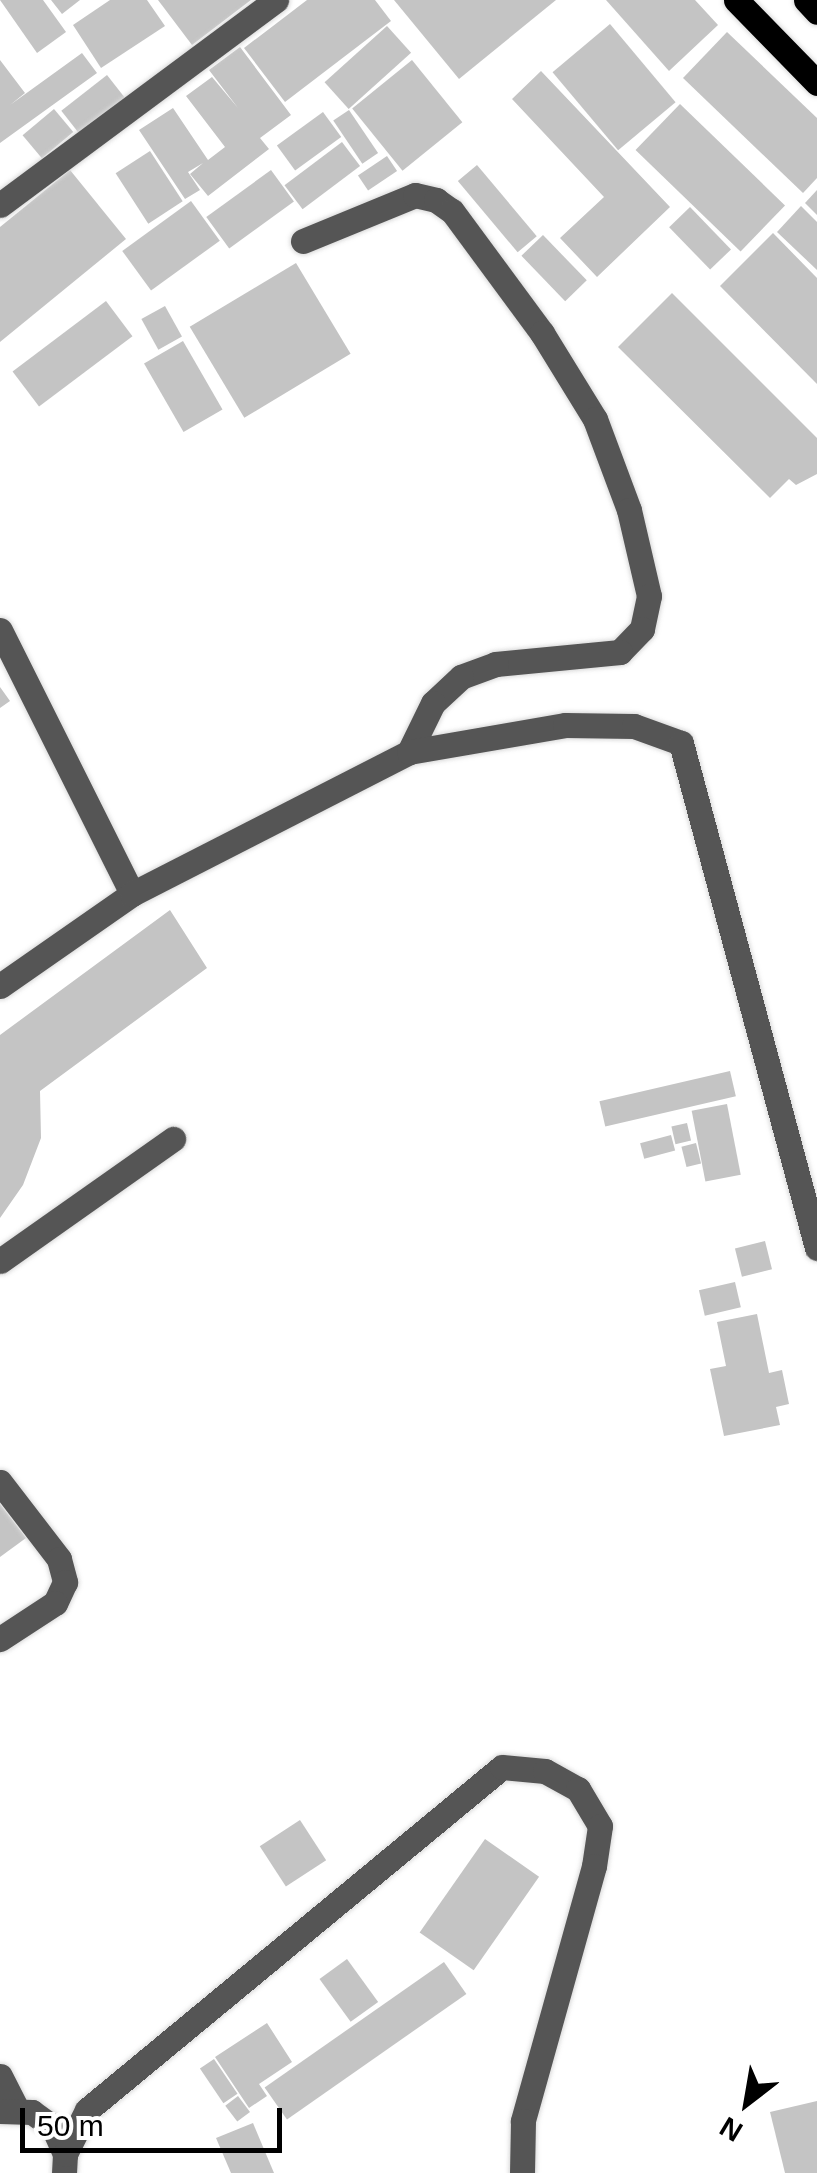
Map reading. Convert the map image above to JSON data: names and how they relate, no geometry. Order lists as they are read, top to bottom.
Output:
{
  "scale_bar": "50 m",
  "north": "bottom left"
}
